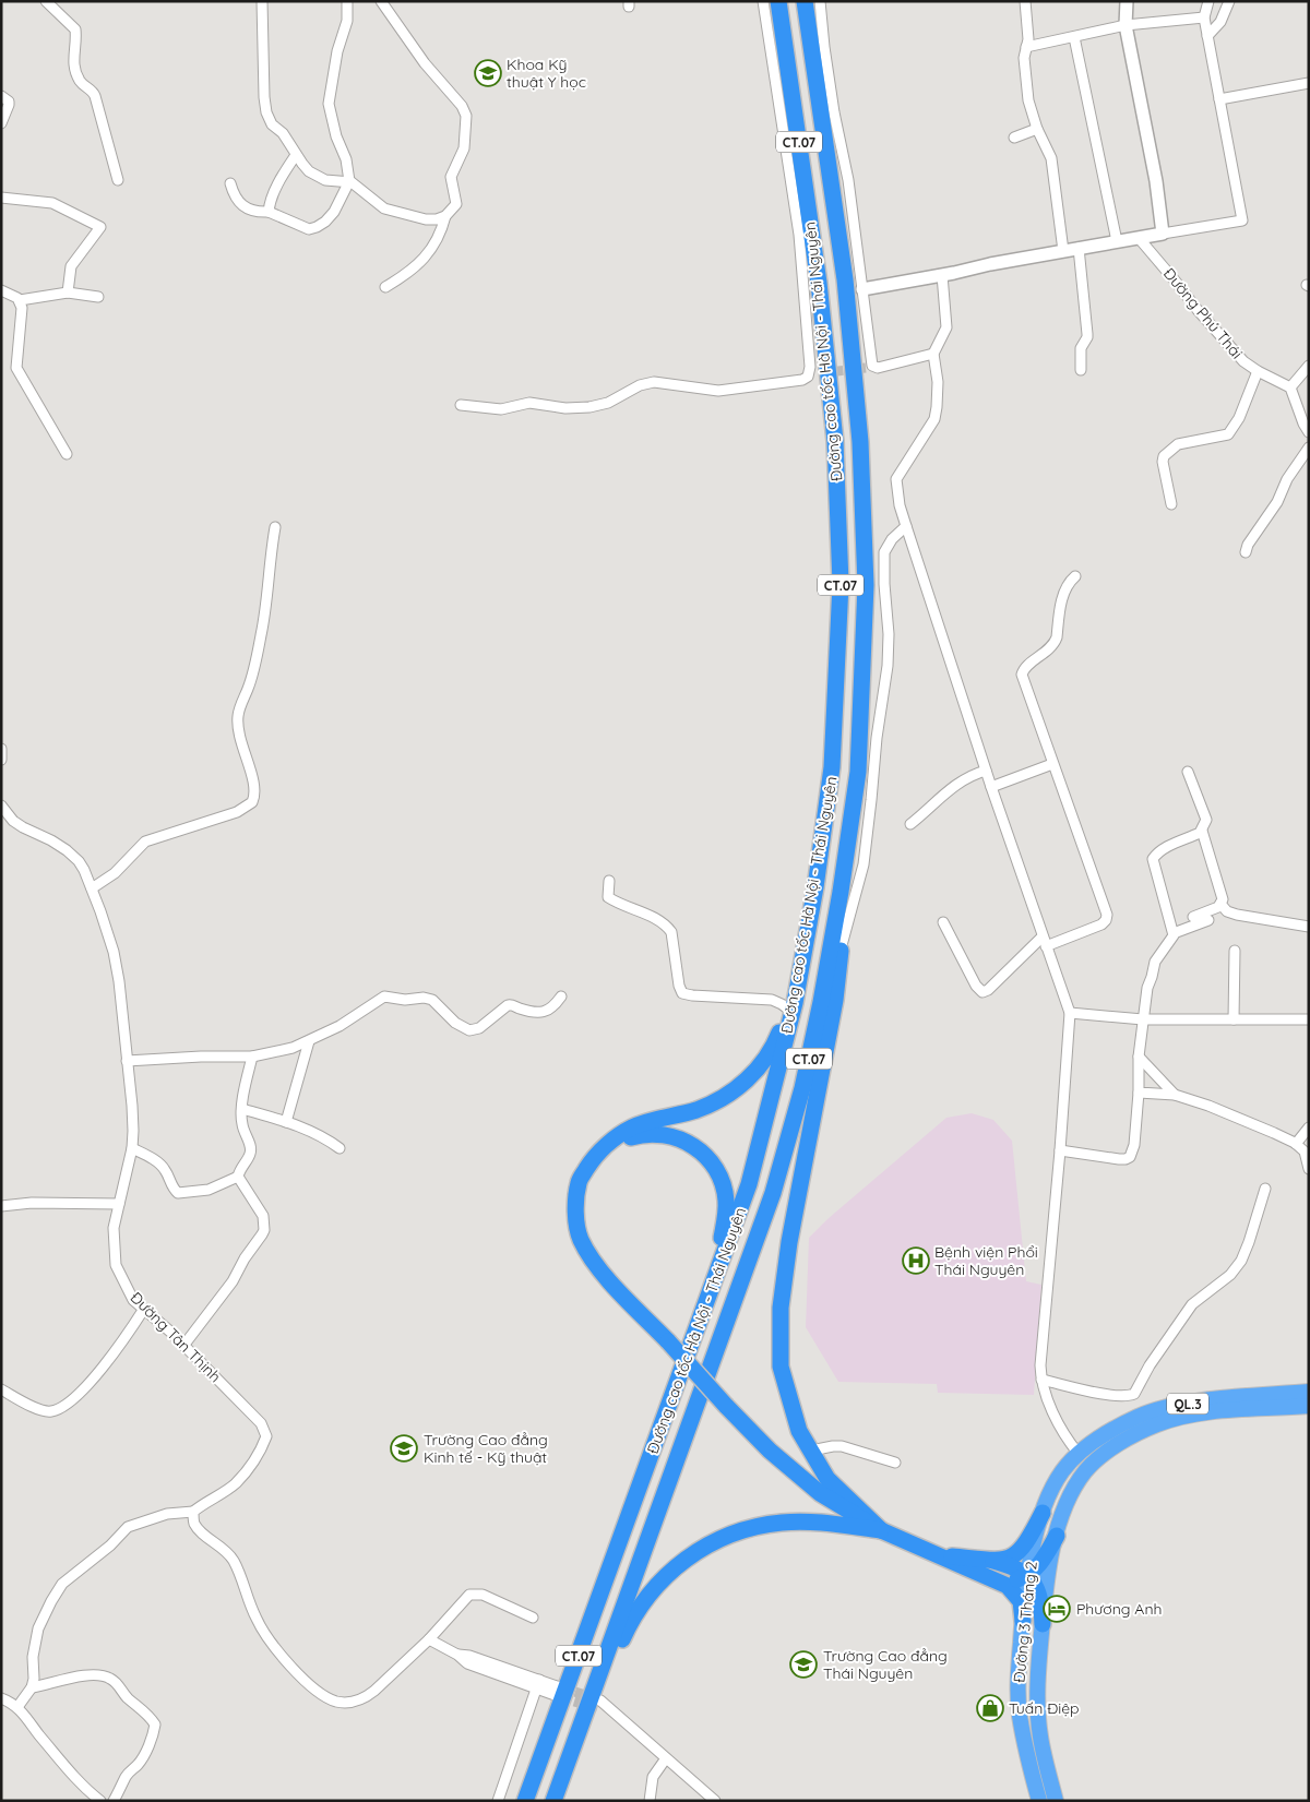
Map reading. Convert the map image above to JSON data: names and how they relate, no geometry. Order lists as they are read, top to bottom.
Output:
{
  "streets": {
    "highway": [
      "CT.07",
      "Đường cao tốc Hà Nội - Thái Nguyên",
      "QL.3",
      "Đường 3 Tháng 2"
    ],
    "street": ["Đường Phú Thái", "Đường Tân Thịnh"]
  },
  "crossings": [
    ["QL.3", "Đường 3 Tháng 2"]
  ],
  "places": {
    "school or university": ["Khoa Kỹ thuật Y học", "Trường Cao đẳng Kinh tế - Kỹ thuật", "Trường Cao đẳng Thái Nguyên"],
    "hospital": ["Bệnh viện Phổi Thái Nguyên"],
    "hotel": ["Phương Anh"],
    "shop": ["Tuấn Điệp"]
  }
}
